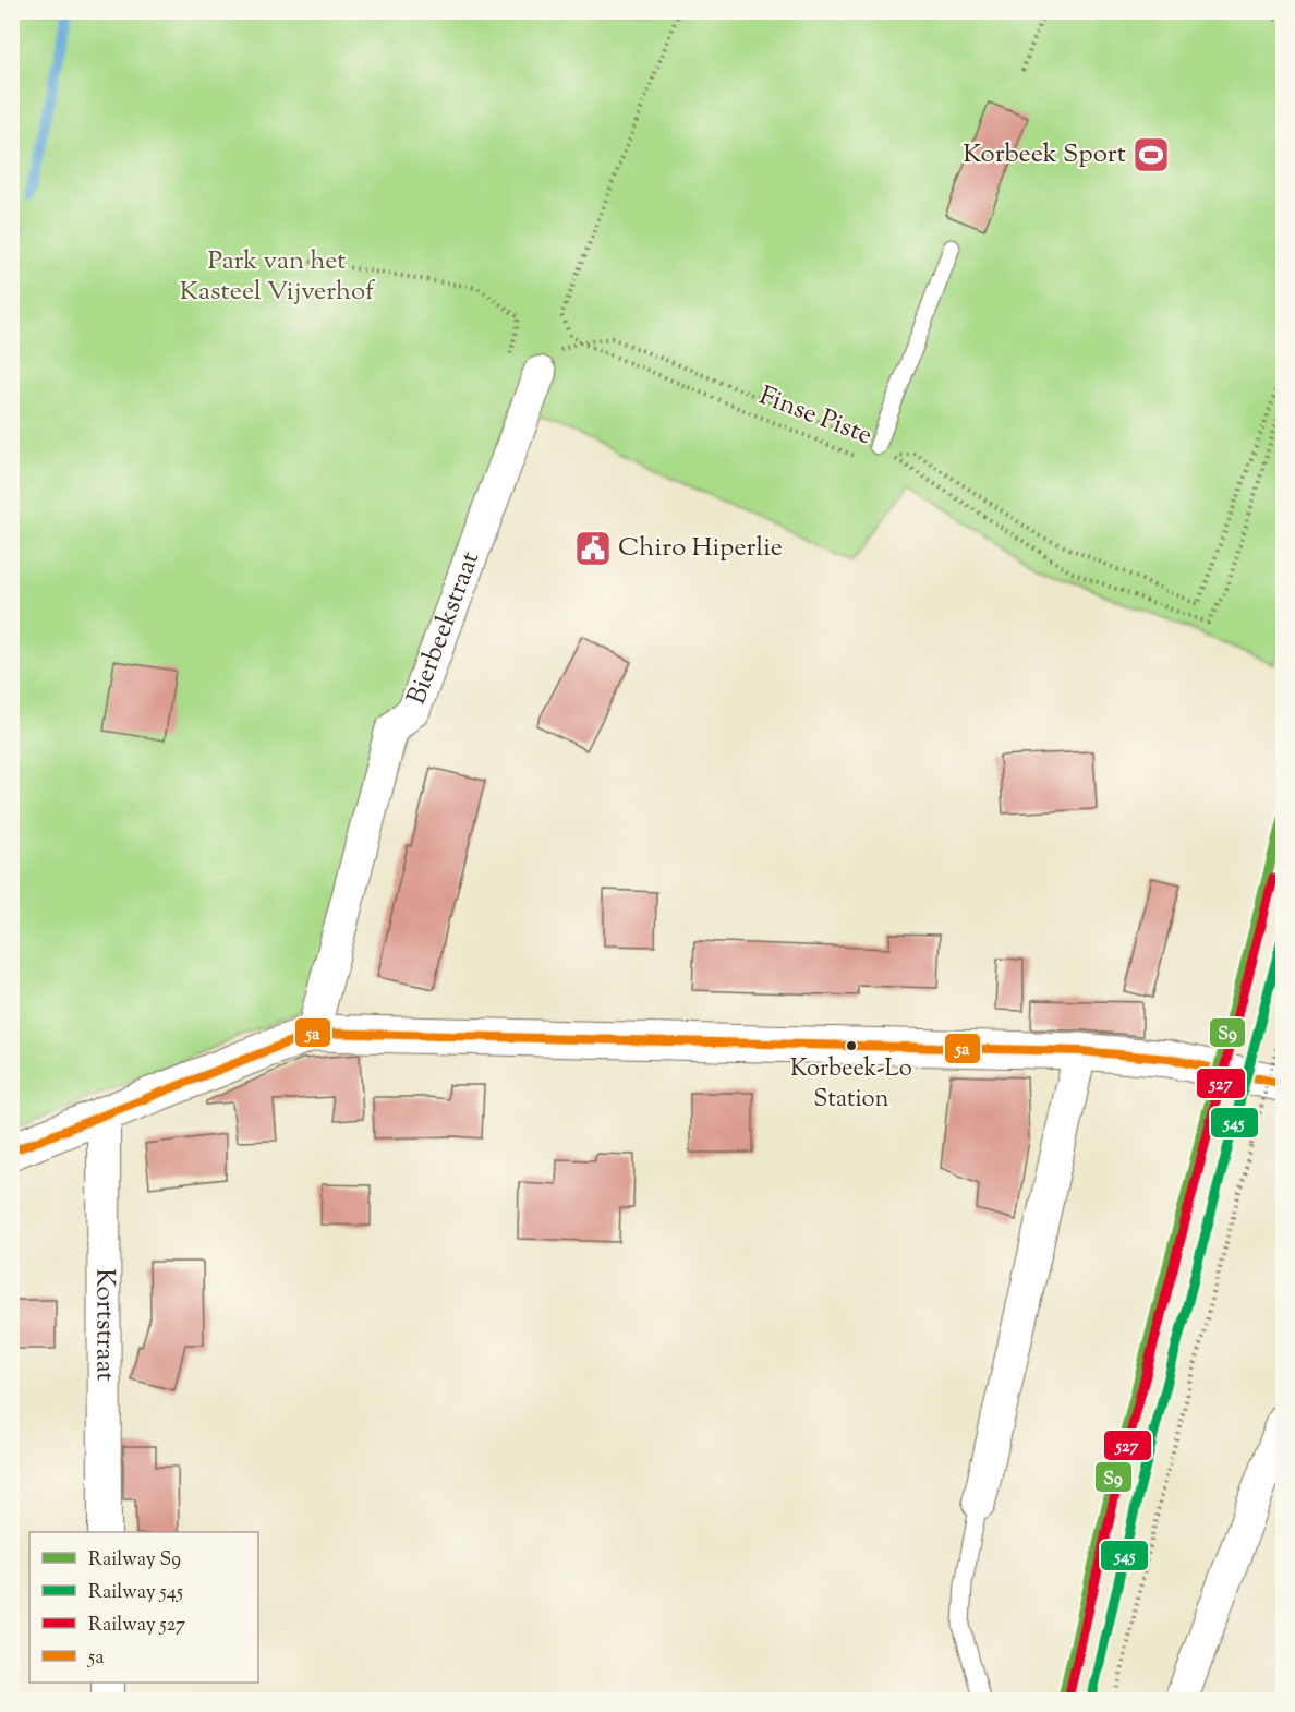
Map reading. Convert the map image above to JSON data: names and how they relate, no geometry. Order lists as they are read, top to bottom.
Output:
{
  "streets": {
    "street": ["Bierbeekstraat", "Kortstraat"],
    "path": ["Finse Piste"]
  },
  "parks": ["Park van het Kasteel Vijverhof"],
  "places": {
    "sports": ["Korbeek Sport"],
    "public building": ["Chiro Hiperlie"],
    "other": ["Korbeek-Lo Station"]
  },
  "lines": [
    "rail line S9",
    "rail line 527",
    "rail line 545",
    "transit line 5a"
  ],
  "legend": [
    "Railway S9",
    "Railway 545",
    "Railway 527",
    "5a"
  ]
}
